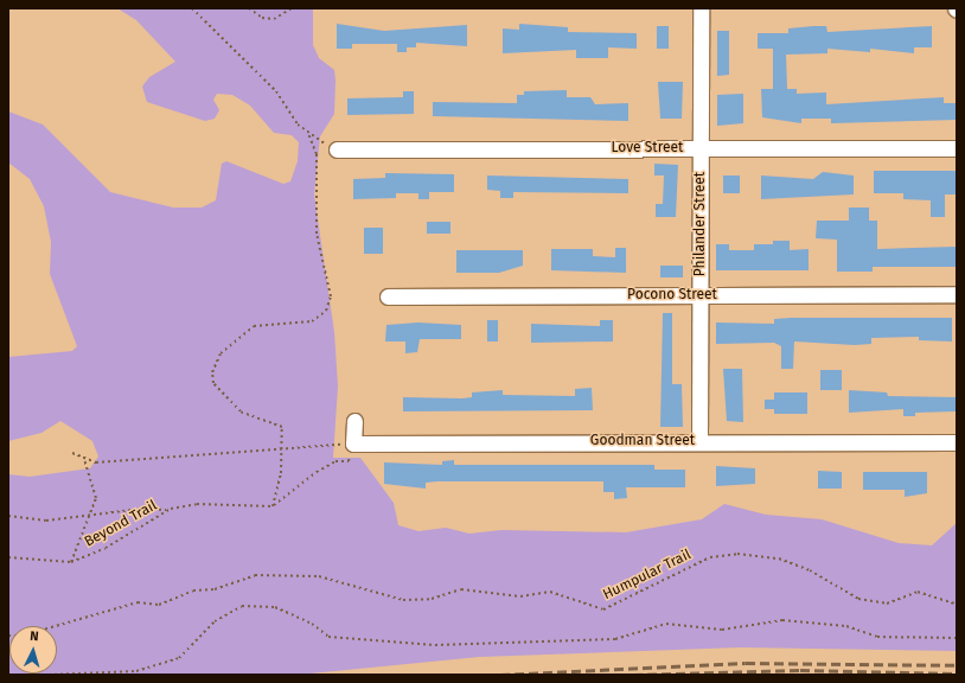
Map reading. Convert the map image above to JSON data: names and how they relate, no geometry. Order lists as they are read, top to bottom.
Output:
{
  "streets": {
    "street": [
      "Love Street",
      "Philander Street",
      "Pocono Street",
      "Goodman Street"
    ],
    "path": ["Beyond Trail", "Humpular Trail"]
  },
  "crossings": [
    ["Love Street", "Philander Street"],
    ["Philander Street", "Pocono Street"],
    ["Philander Street", "Goodman Street"]
  ],
  "north": "top"
}
